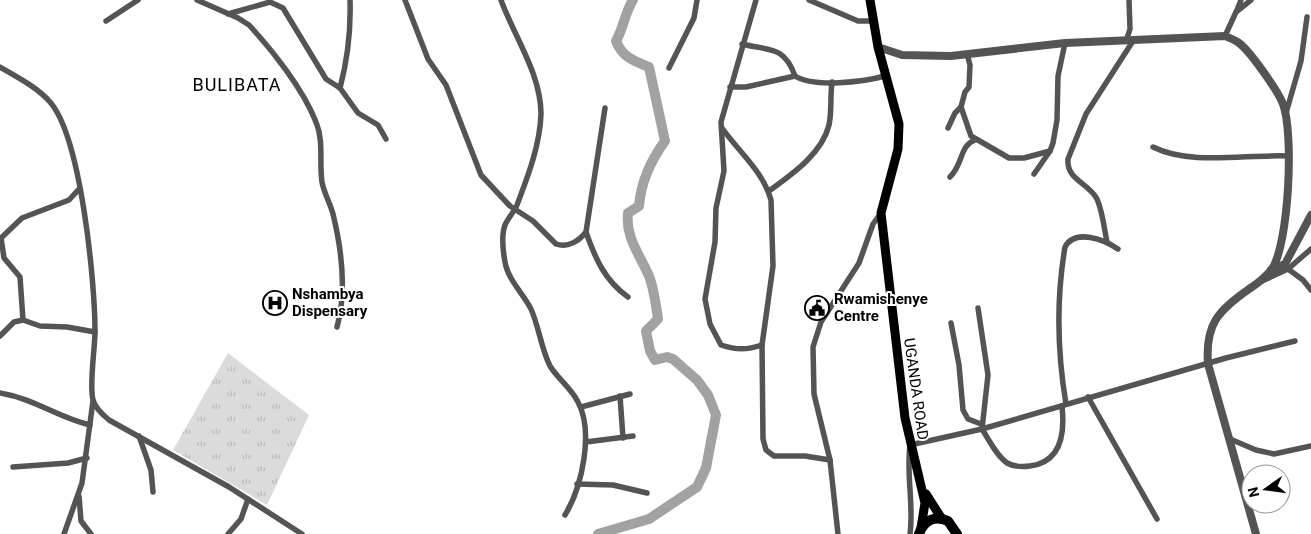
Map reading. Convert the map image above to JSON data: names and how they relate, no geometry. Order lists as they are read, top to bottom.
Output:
{
  "streets": {
    "main road": ["UGANDA ROAD"]
  },
  "districts": ["BULIBATA"],
  "places": {
    "hospital": ["Nshambya Dispensary"],
    "public building": ["Rwamishenye Centre"]
  },
  "north": "left"
}
